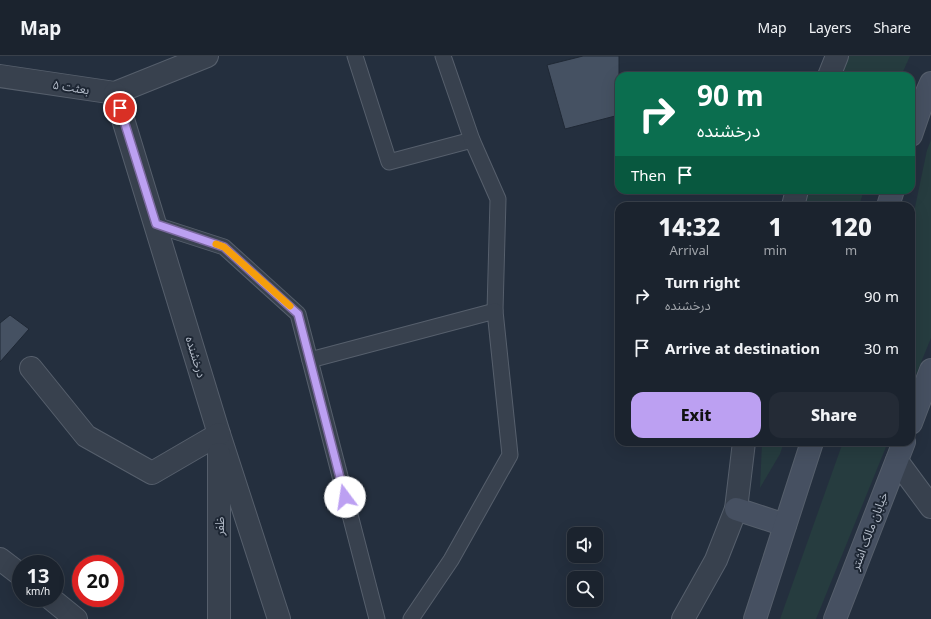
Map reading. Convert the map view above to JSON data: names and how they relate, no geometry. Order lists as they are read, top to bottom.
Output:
{
  "streets": {
    "main road": ["خیابان مالک اشتر"],
    "street": ["بعثت ۵", "درخشنده", "ظفر"]
  },
  "crossings": [
    ["بعثت ۵", "درخشنده"],
    ["درخشنده", "ظفر"]
  ],
  "page": {
    "header": "Map",
    "nav": ["Map", "Layers", "Share"],
    "turn": ["90 m", "درخشنده"],
    "then": "Then",
    "eta": [
      "14:32",
      "Arrival",
      "1",
      "min",
      "120",
      "m"
    ],
    "list": [
      {
        "name": "Turn right",
        "note": "درخشنده",
        "value": "90 m"
      },
      {
        "name": "Arrive at destination",
        "value": "30 m"
      }
    ],
    "buttons": ["Exit", "Share"],
    "speed": "13 km/h",
    "limit": "20"
  }
}
